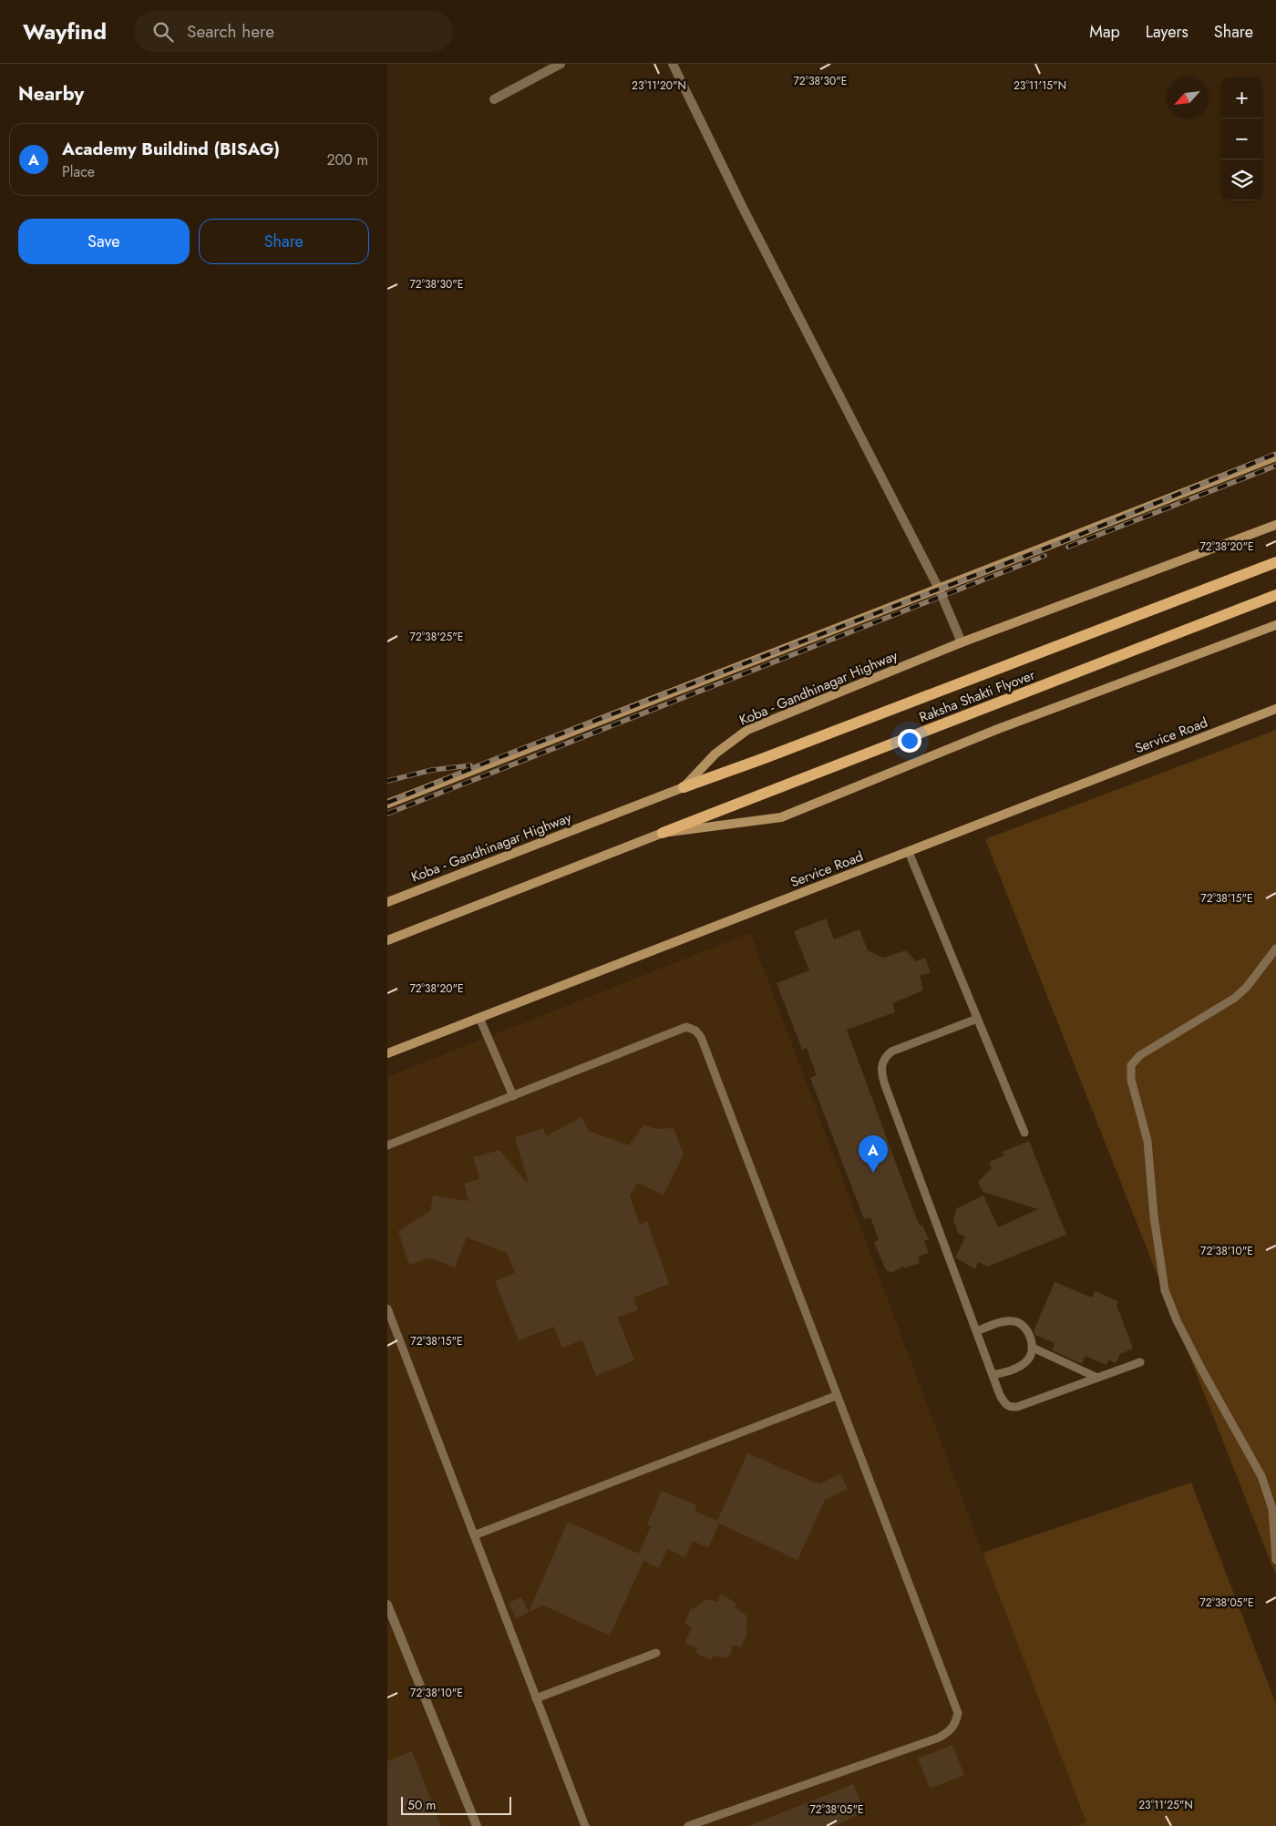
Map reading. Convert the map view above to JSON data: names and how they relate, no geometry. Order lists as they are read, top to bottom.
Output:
{
  "streets": {
    "main road": ["Koba - Gandhinagar Highway", "Raksha Shakti Flyover", "Service Road"]
  },
  "crossings": [
    ["Koba - Gandhinagar Highway", "Raksha Shakti Flyover"]
  ],
  "scale_bar": "50 m",
  "north": "bottom left",
  "page": {
    "header": "Wayfind",
    "search": "Search here",
    "nav": ["Map", "Layers", "Share"],
    "heading": "Nearby",
    "map_buttons": ["+", "−"],
    "list": [
      {
        "mark": "A",
        "name": "Academy Buildind (BISAG)",
        "note": "Place",
        "value": "200 m"
      }
    ],
    "buttons": ["Save", "Share"],
    "pins": "A",
    "scale": "50 m"
  },
  "coordinates": [
    "72°38'30\"E",
    "23°11'20\"N",
    "23°11'15\"N",
    "72°38'20\"E",
    "72°38'25\"E",
    "72°38'15\"E",
    "72°38'10\"E",
    "72°38'05\"E",
    "23°11'25\"N"
  ]
}
